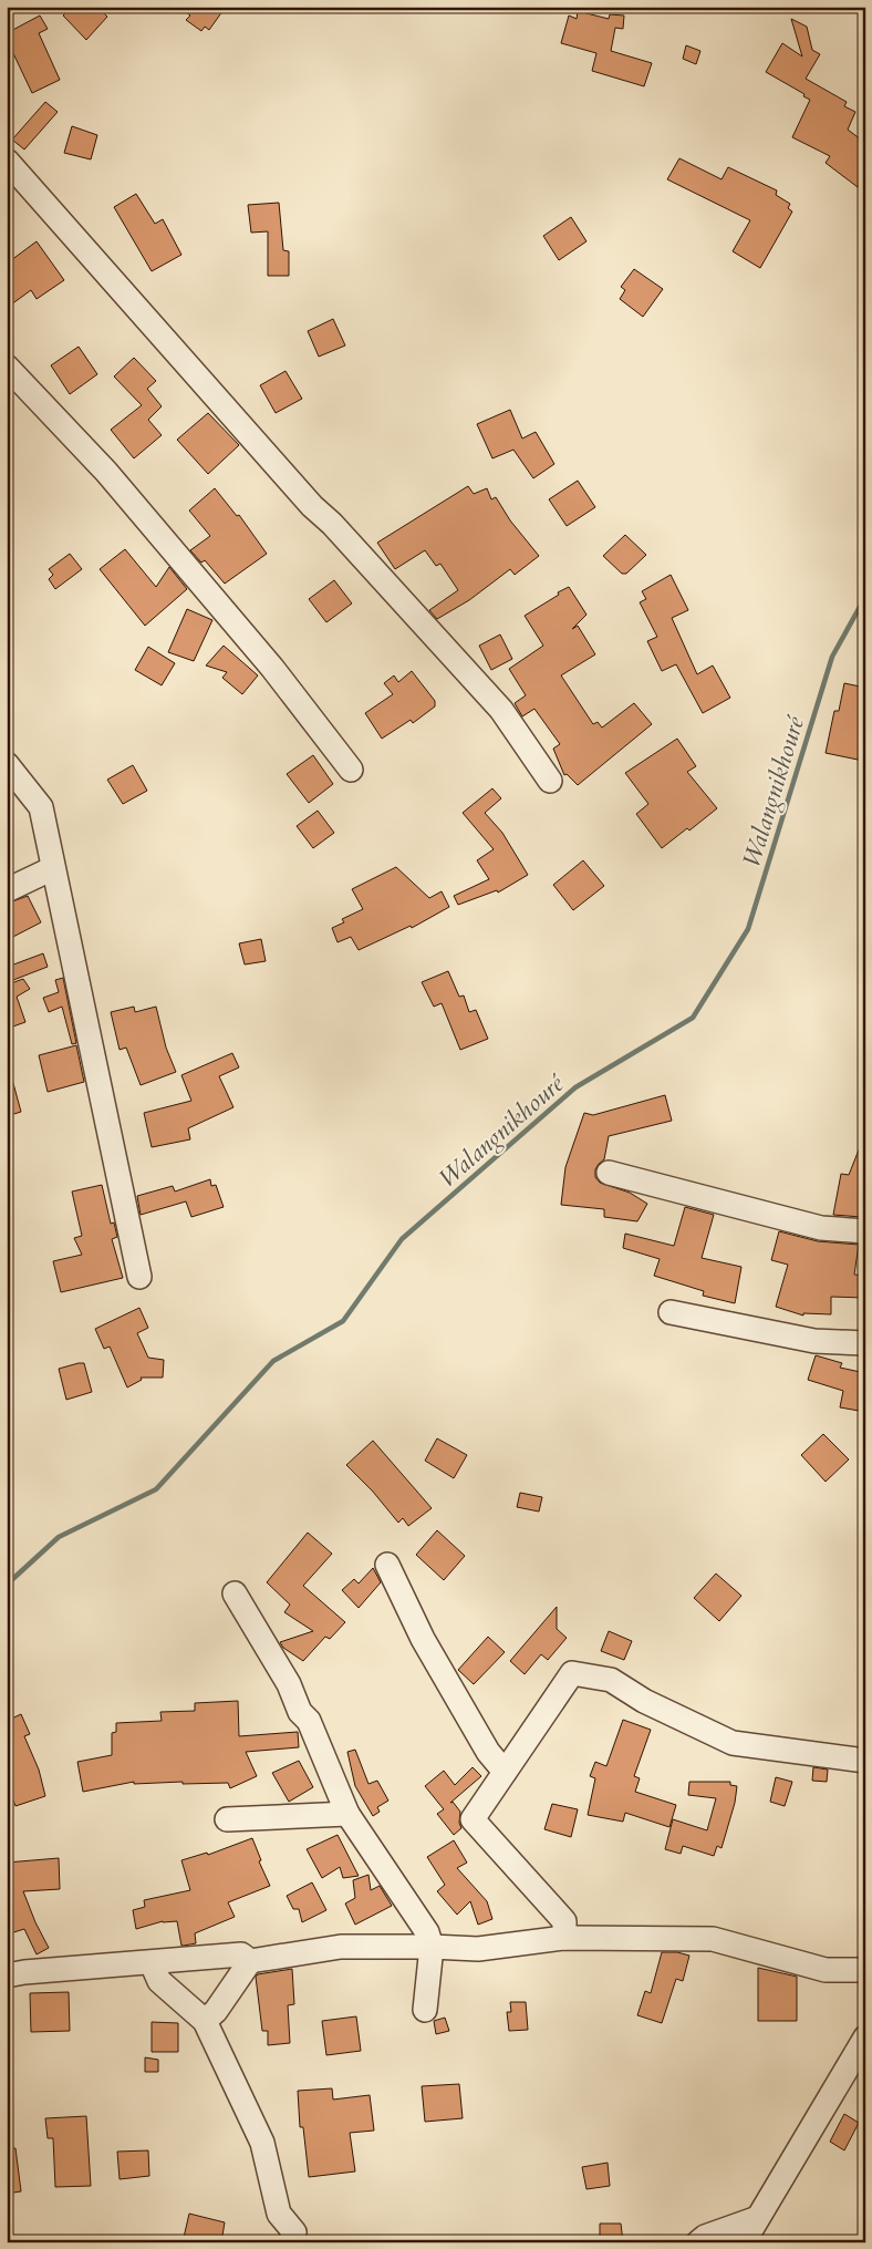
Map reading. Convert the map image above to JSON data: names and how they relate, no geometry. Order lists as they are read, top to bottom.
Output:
{
  "water": ["Walangnikhouré"]
}
